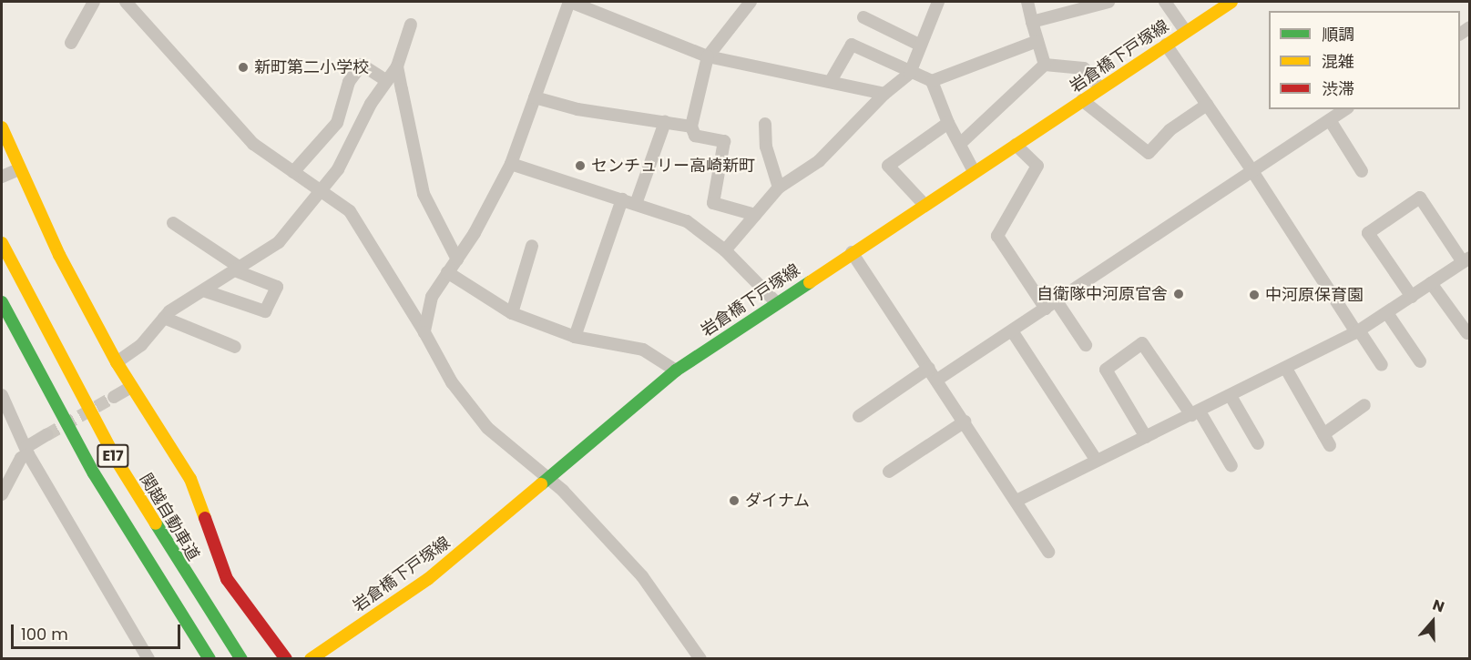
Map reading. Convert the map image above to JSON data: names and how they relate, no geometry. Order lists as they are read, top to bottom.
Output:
{
  "streets": {
    "main road": ["岩倉橋下戸塚線", "E17", "関越自動車道"]
  },
  "places": [
    "新町第二小学校",
    "センチュリー高崎新町",
    "自衛隊中河原官舎",
    "中河原保育園",
    "ダイナム"
  ],
  "legend": ["順調", "混雑", "渋滞"],
  "scale_bar": "100 m",
  "north": "top"
}
